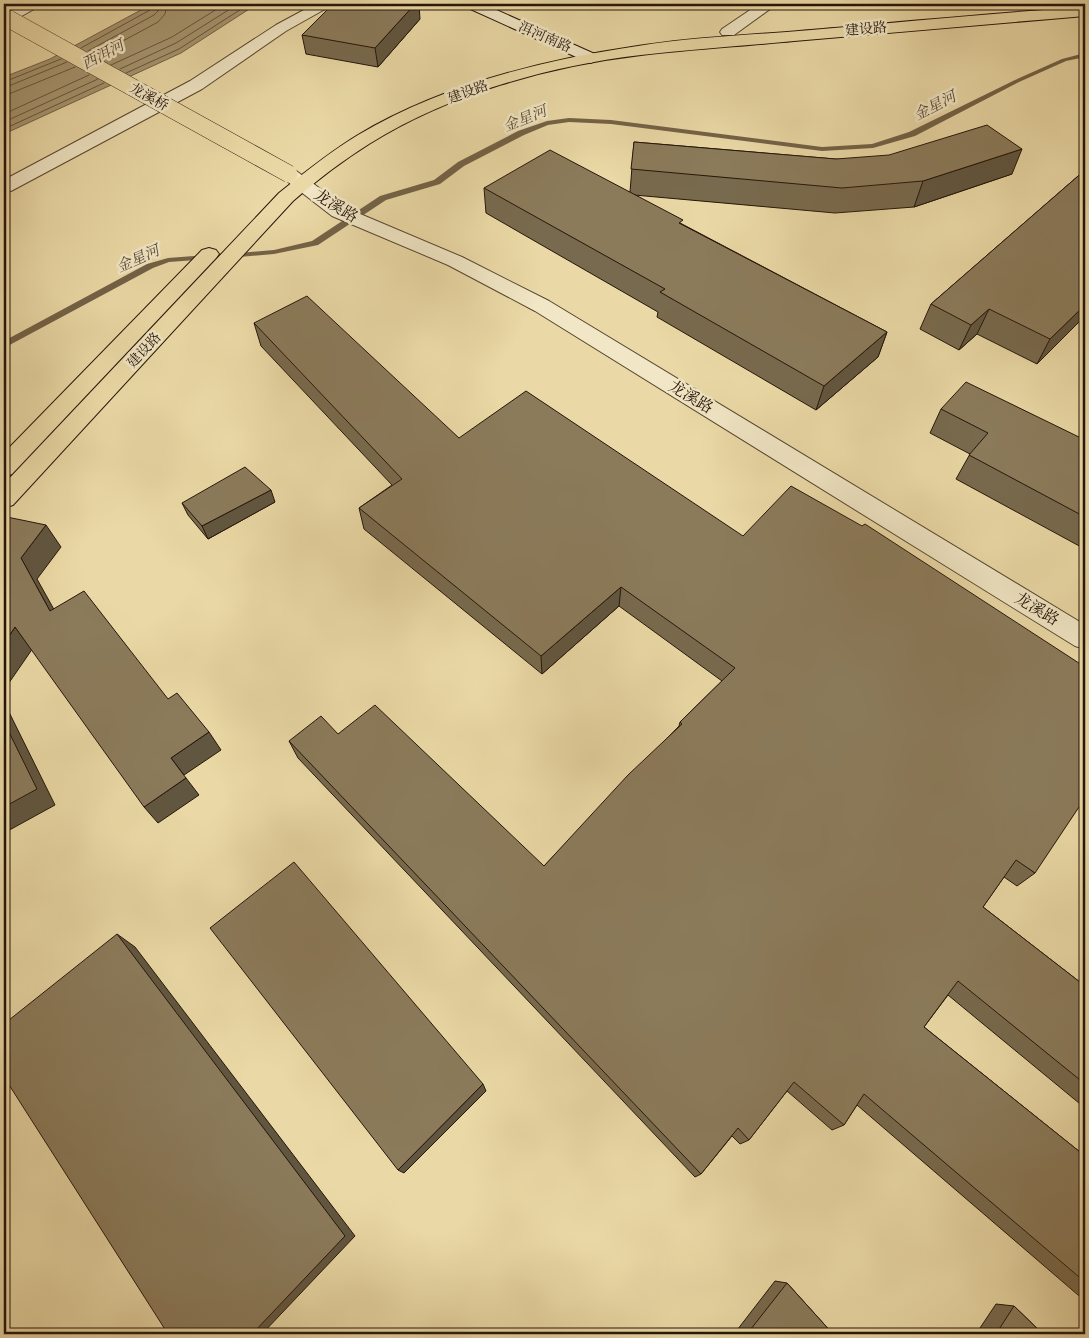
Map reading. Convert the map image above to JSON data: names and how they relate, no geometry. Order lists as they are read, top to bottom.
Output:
{
  "streets": {
    "main road": ["建设路", "龙溪桥"],
    "street": ["洱河南路", "龙溪路"]
  },
  "crossings": [
    ["建设路", "洱河南路"],
    ["建设路", "龙溪桥"],
    ["建设路", "龙溪路"],
    ["龙溪桥", "龙溪路"]
  ],
  "water": ["西洱河", "金星河"]
}
